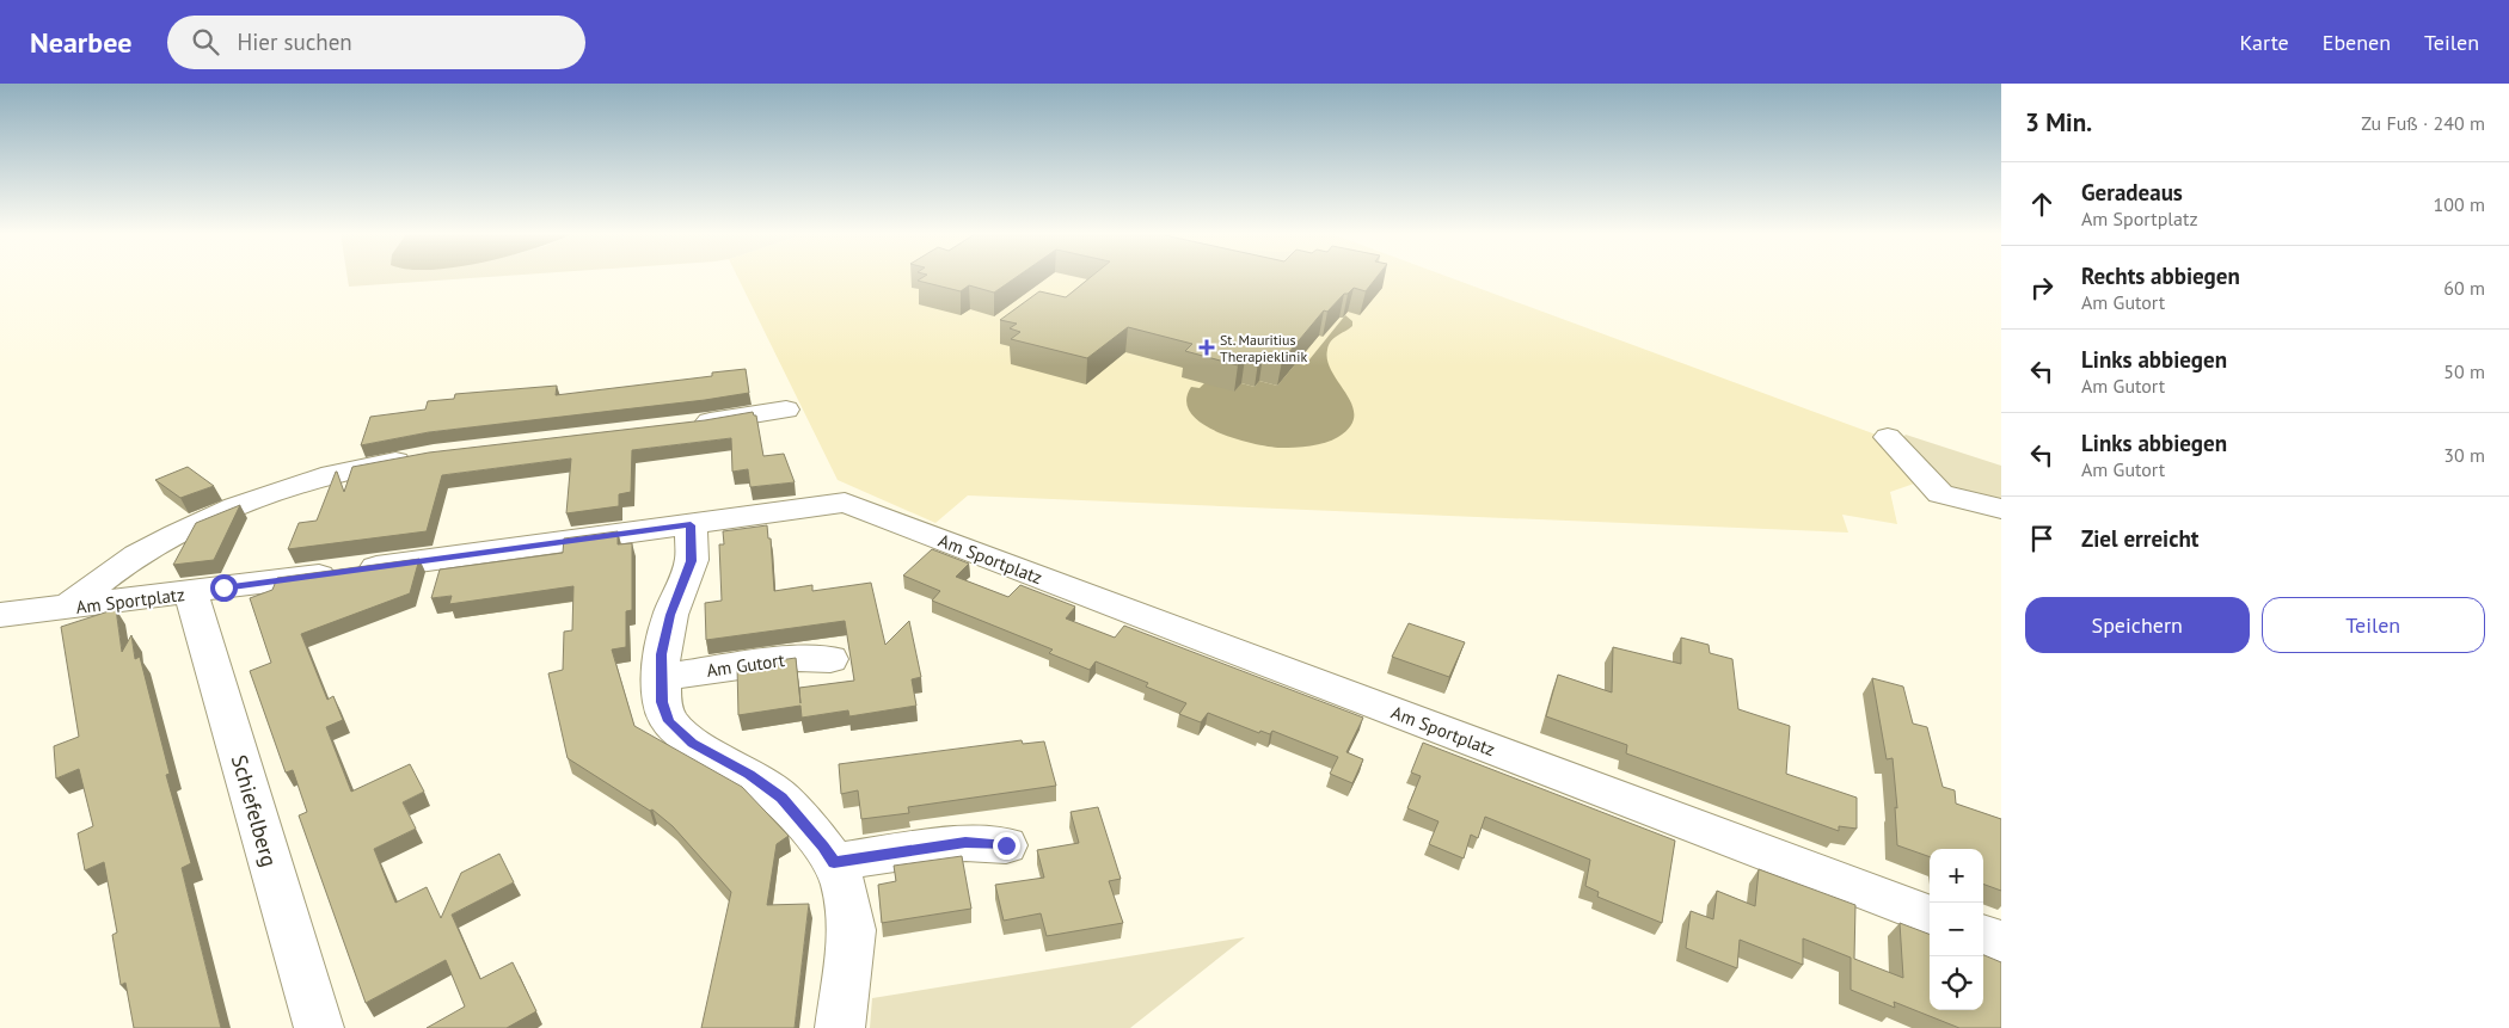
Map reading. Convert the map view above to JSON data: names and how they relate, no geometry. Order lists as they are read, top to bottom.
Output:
{
  "streets": {
    "street": ["Am Sportplatz", "Am Gutort", "Schiefelberg"]
  },
  "crossings": [
    ["Am Sportplatz", "Schiefelberg"]
  ],
  "places": {
    "health": ["St. Mauritius Therapieklinik"]
  },
  "page": {
    "header": "Nearbee",
    "search": "Hier suchen",
    "nav": ["Karte", "Ebenen", "Teilen"],
    "heading": ["3 Min.", "Zu Fuß · 240 m"],
    "list": [
      ["Geradeaus", "Am Sportplatz", "100 m"],
      ["Rechts abbiegen", "Am Gutort", "60 m"],
      ["Links abbiegen", "Am Gutort", "50 m"],
      ["Links abbiegen", "Am Gutort", "30 m"],
      "Ziel erreicht"
    ],
    "buttons": ["Speichern", "Teilen"],
    "map_buttons": ["+", "−"]
  }
}
